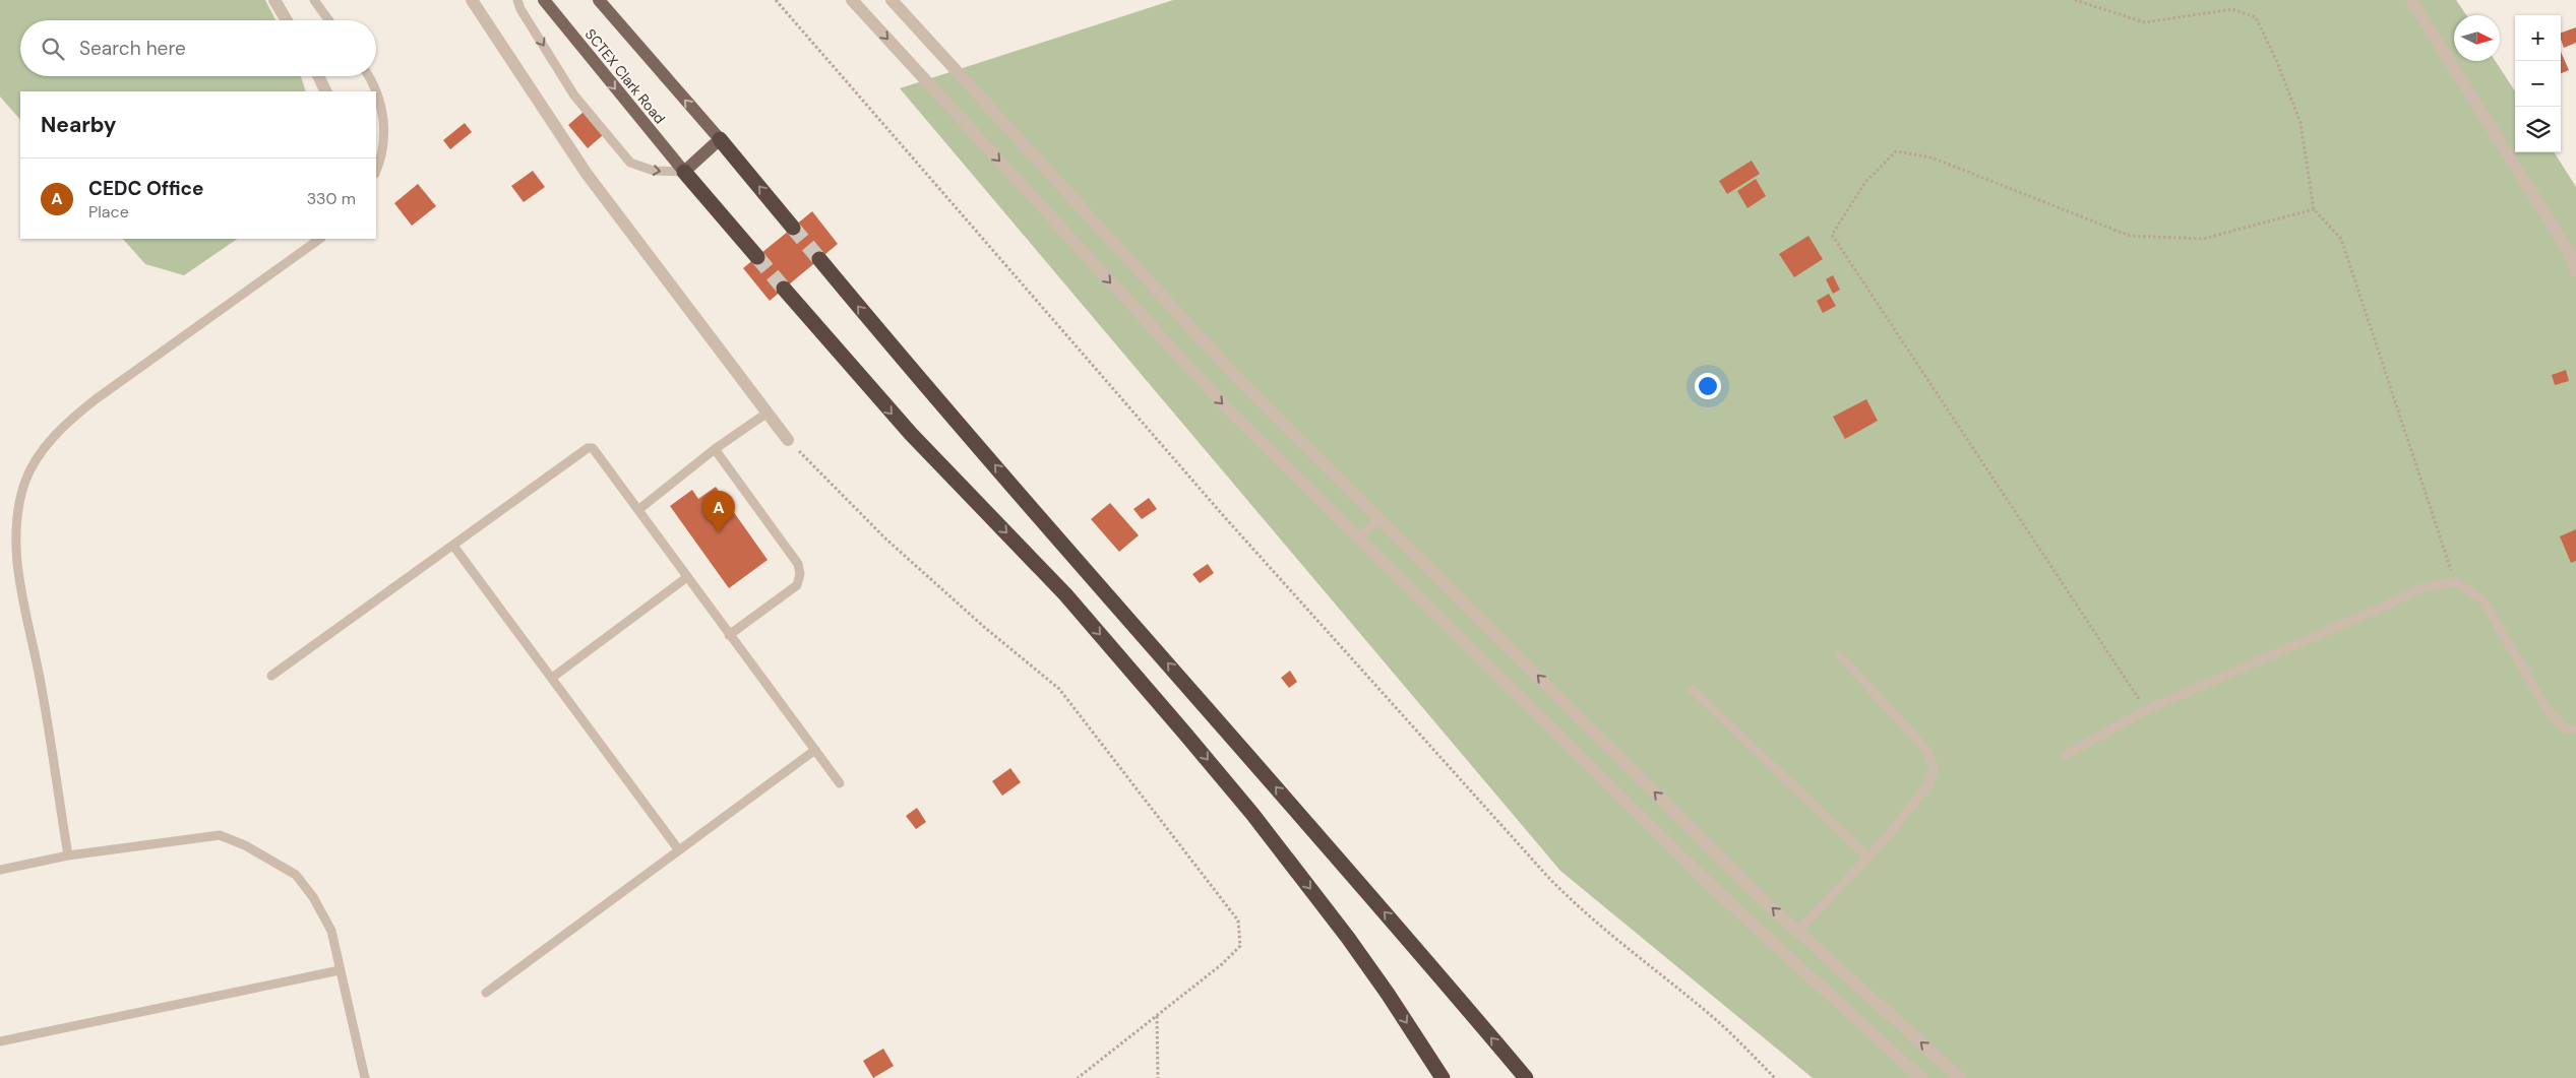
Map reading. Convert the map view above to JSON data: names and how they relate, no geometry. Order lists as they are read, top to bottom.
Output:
{
  "streets": {
    "main road": ["SCTEX Clark Road"]
  },
  "north": "right",
  "page": {
    "map_buttons": ["+", "−"],
    "search": "Search here",
    "heading": "Nearby",
    "list": [
      {
        "mark": "A",
        "name": "CEDC Office",
        "note": "Place",
        "value": "330 m"
      }
    ],
    "pins": "A"
  }
}
